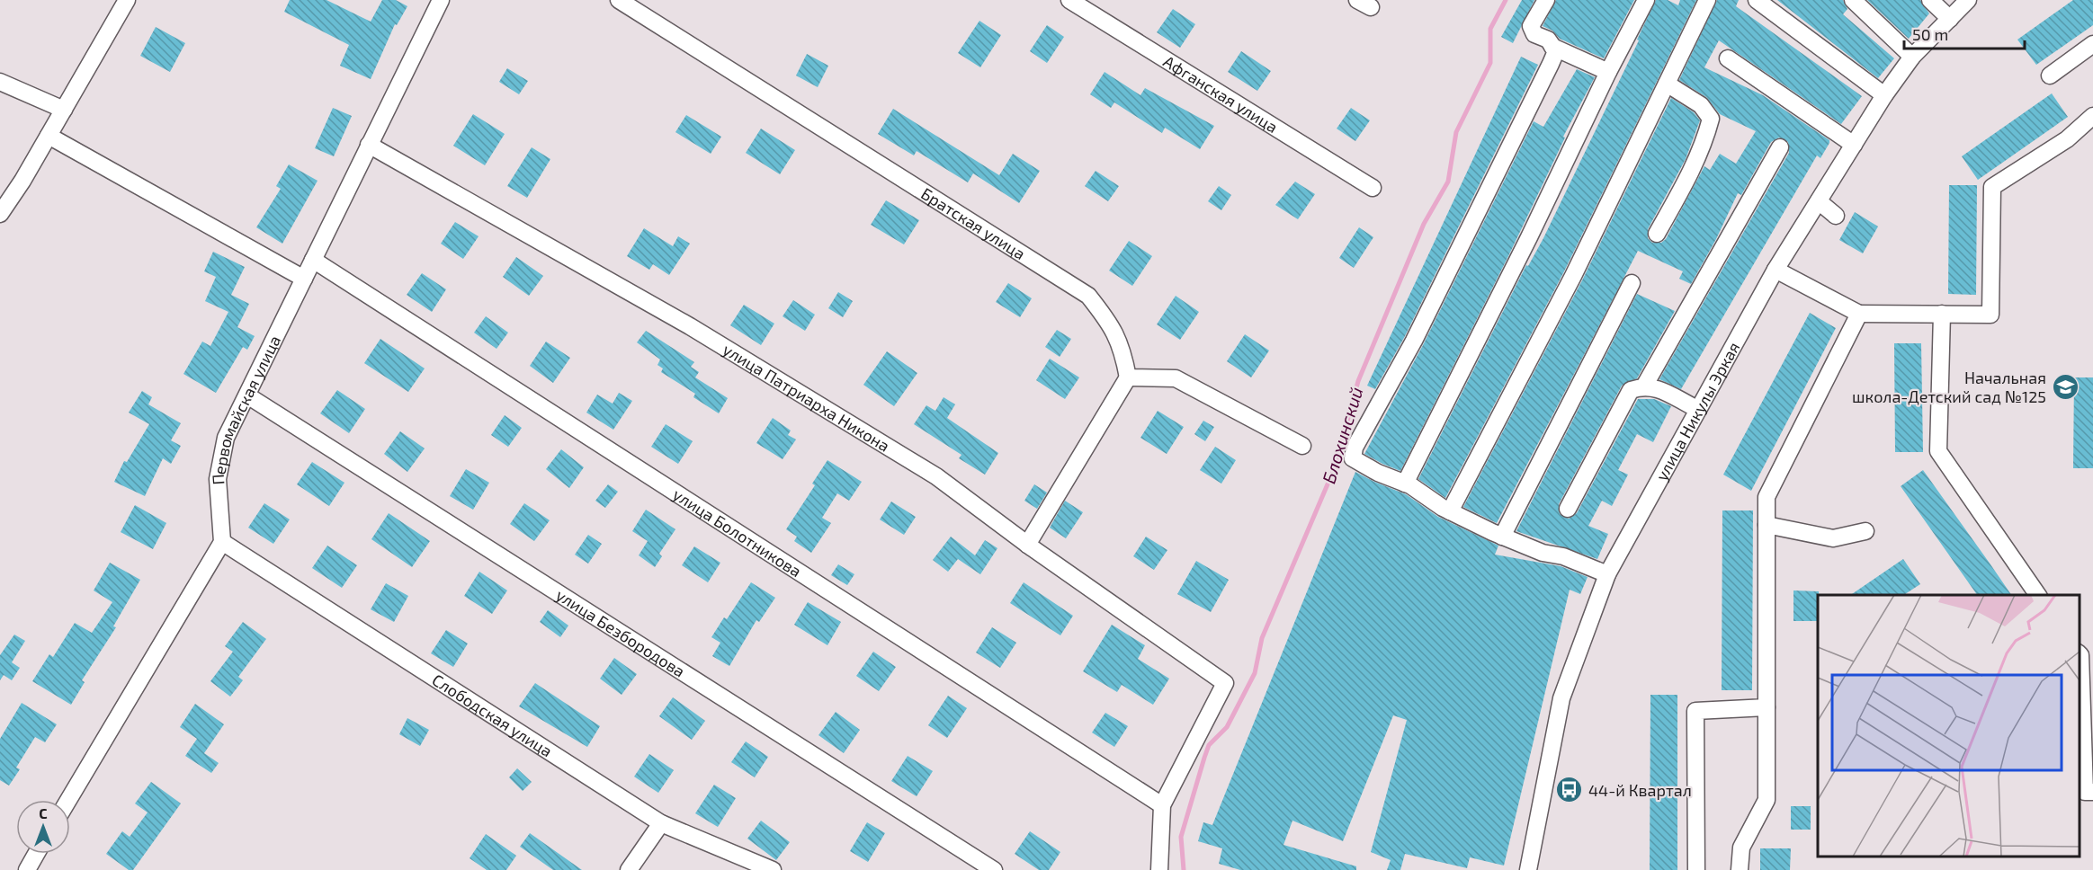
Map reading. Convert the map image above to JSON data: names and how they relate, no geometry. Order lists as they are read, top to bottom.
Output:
{
  "streets": {
    "street": [
      "Афганская улица",
      "Братская улица",
      "улица Патриарха Никона",
      "Первомайская улица",
      "улица Никулы Эркая",
      "улица Болотникова",
      "улица Безбородова",
      "Слободская улица"
    ]
  },
  "crossings": [
    ["улица Патриарха Никона", "Первомайская улица"],
    ["улица Патриарха Никона", "улица Болотникова"],
    ["Первомайская улица", "улица Болотникова"],
    ["Первомайская улица", "улица Безбородова"],
    ["Первомайская улица", "Слободская улица"]
  ],
  "water": ["Блохинский"],
  "places": {
    "school or university": ["Начальная школа-Детский сад №125"],
    "bus stop": ["44-й Квартал"]
  },
  "scale_bar": "50 m",
  "north": "top"
}
